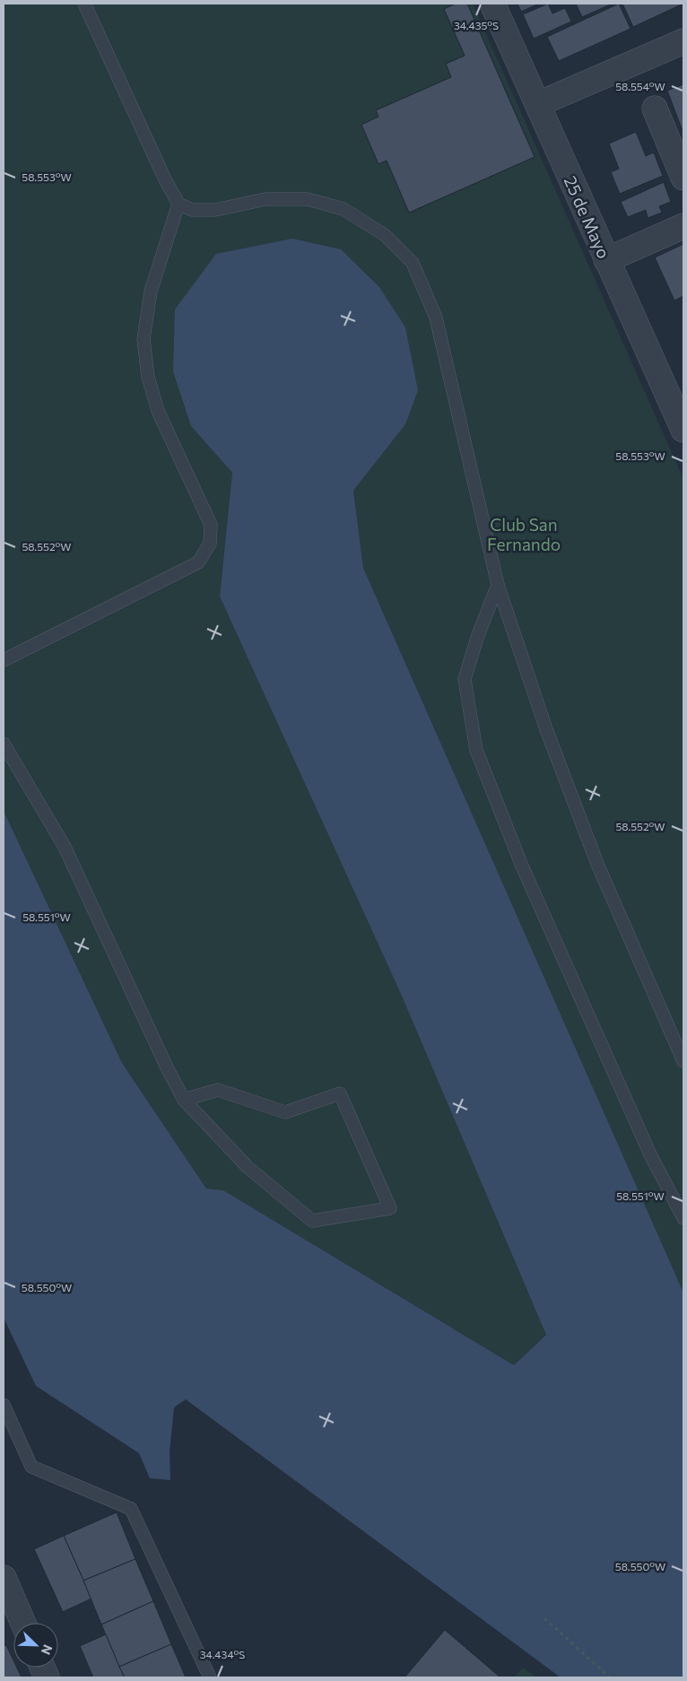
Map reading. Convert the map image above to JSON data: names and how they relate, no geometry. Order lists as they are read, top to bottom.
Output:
{
  "streets": {
    "street": ["25 de Mayo"]
  },
  "parks": ["Club San Fernando"],
  "north": "bottom right",
  "coordinates": [
    "34.435°S",
    "58.554°W",
    "58.553°W",
    "58.552°W",
    "58.551°W",
    "58.550°W",
    "34.434°S"
  ]
}
